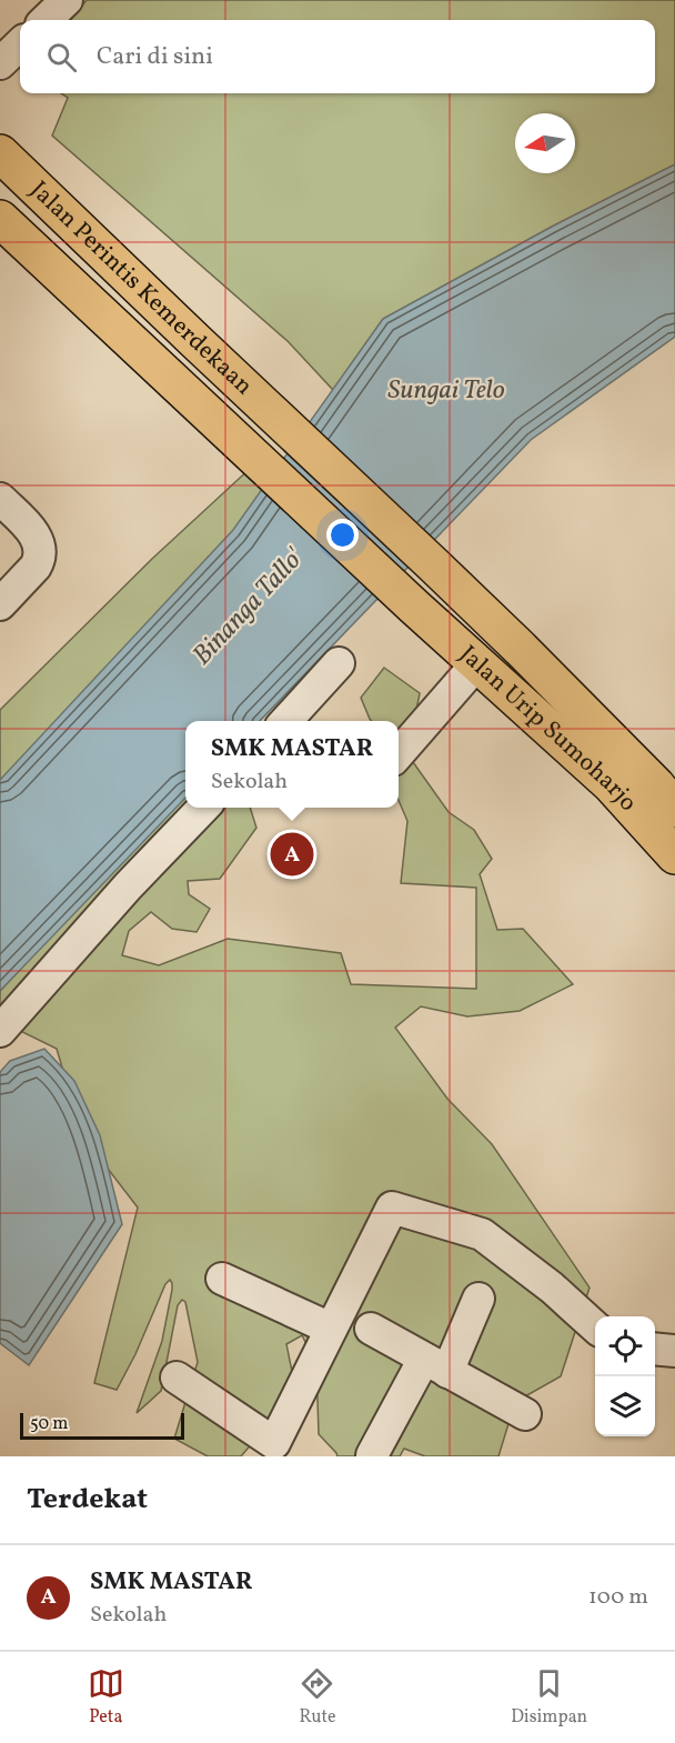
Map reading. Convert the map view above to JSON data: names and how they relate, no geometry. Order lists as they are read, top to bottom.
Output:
{
  "streets": {
    "highway": ["Jalan Perintis Kemerdekaan", "Jalan Urip Sumoharjo"]
  },
  "crossings": [
    ["Jalan Perintis Kemerdekaan", "Jalan Urip Sumoharjo"]
  ],
  "water": ["Sungai Telo", "Binanga Tallo'"],
  "scale_bar": "50 m",
  "north": "left",
  "page": {
    "search": "Cari di sini",
    "popup": ["SMK MASTAR", "Sekolah"],
    "pins": "A",
    "scale": "50 m",
    "heading": "Terdekat",
    "list": [
      {
        "mark": "A",
        "name": "SMK MASTAR",
        "note": "Sekolah",
        "value": "100 m"
      }
    ],
    "nav": ["Peta", "Rute", "Disimpan"]
  }
}
